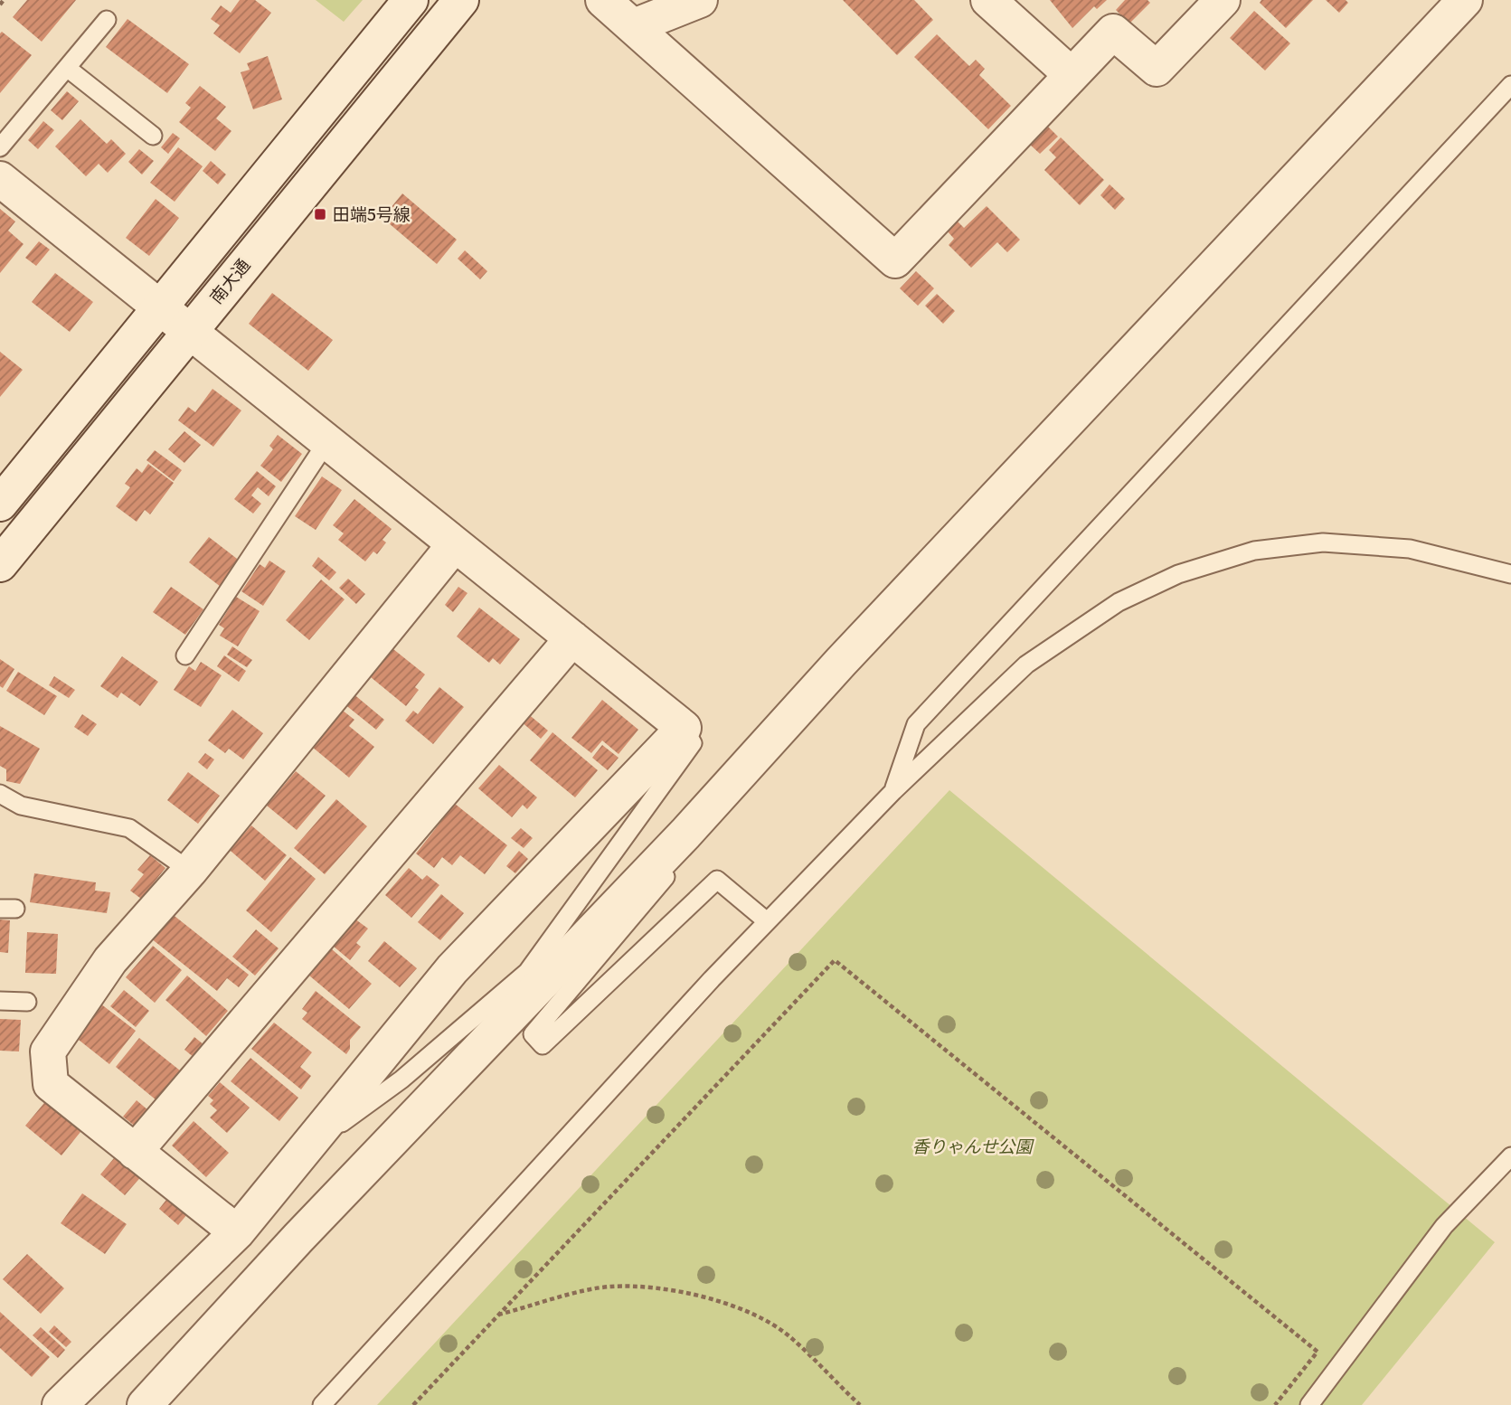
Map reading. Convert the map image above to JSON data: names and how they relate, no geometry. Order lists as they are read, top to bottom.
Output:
{
  "streets": {
    "street": ["南大通"]
  },
  "parks": ["香りゃんせ公園"],
  "places": {
    "transit": ["田端5号線"]
  }
}
